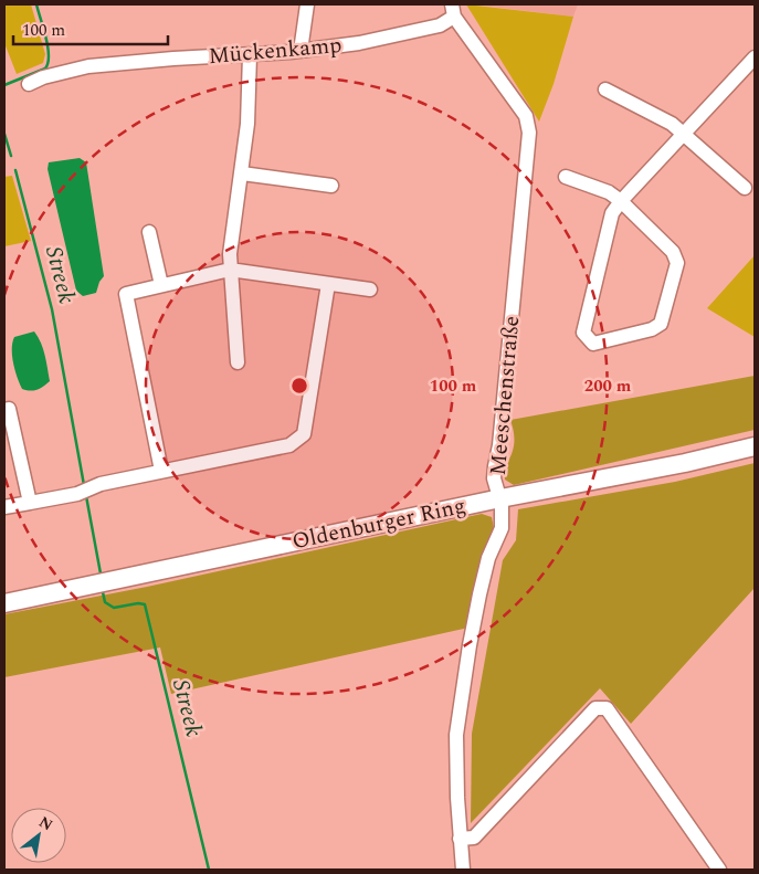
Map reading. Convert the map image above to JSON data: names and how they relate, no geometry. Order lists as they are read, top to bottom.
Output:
{
  "streets": {
    "main road": ["Oldenburger Ring"],
    "street": ["Mückenkamp", "Meeschenstraße"]
  },
  "crossings": [
    ["Mückenkamp", "Meeschenstraße"],
    ["Meeschenstraße", "Oldenburger Ring"]
  ],
  "water": ["Streek"],
  "scale_bar": "100 m",
  "north": "top right",
  "rings": ["100 m", "200 m"]
}
